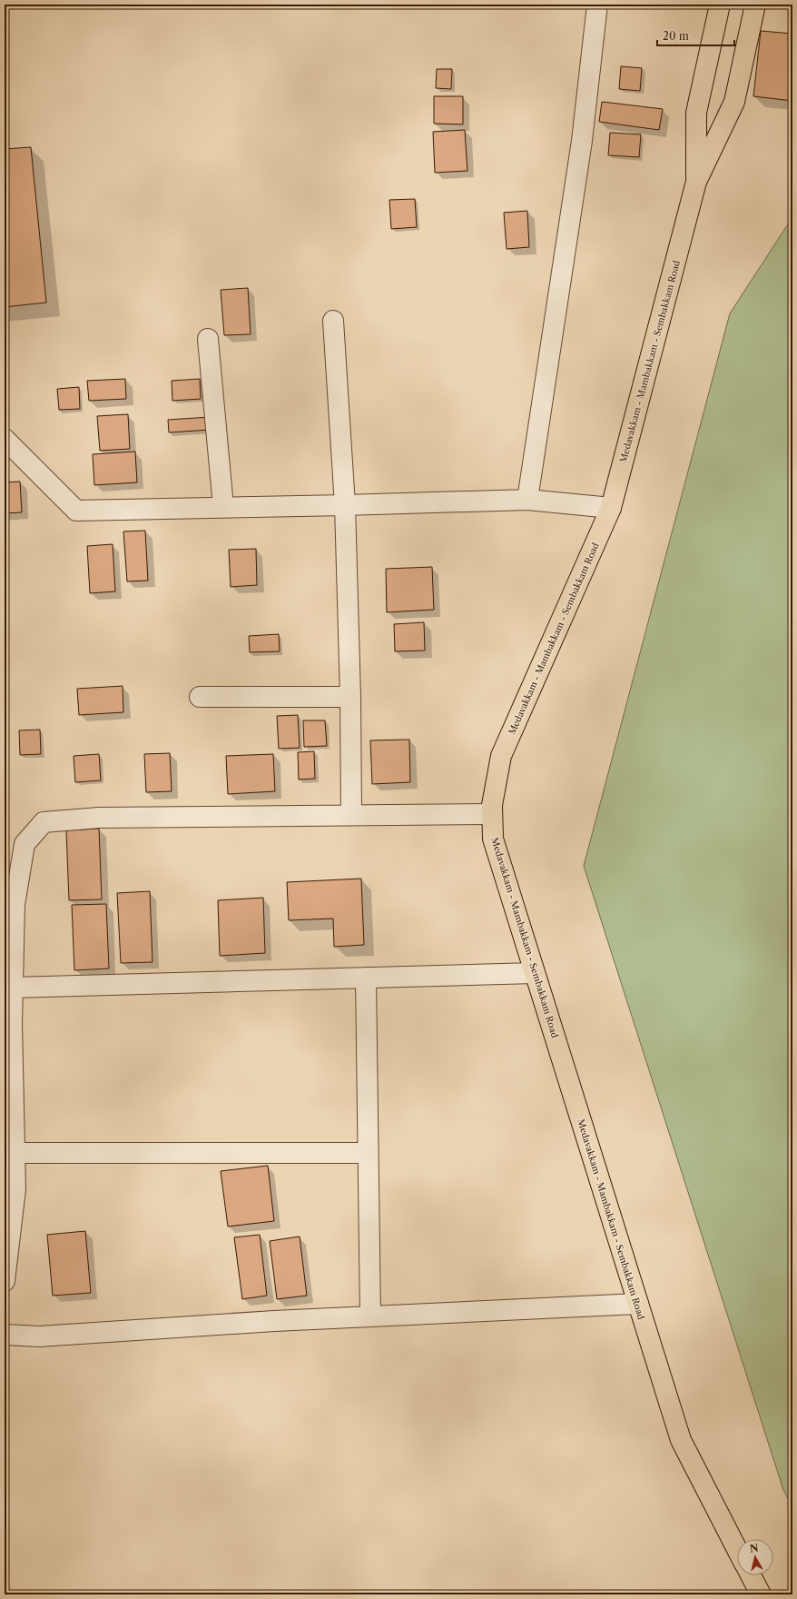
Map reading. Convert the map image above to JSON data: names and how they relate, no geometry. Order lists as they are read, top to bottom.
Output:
{
  "streets": {
    "main road": ["Medavakkam - Mambakkam - Sembakkam Road"]
  },
  "scale_bar": "20 m",
  "north": "top"
}
